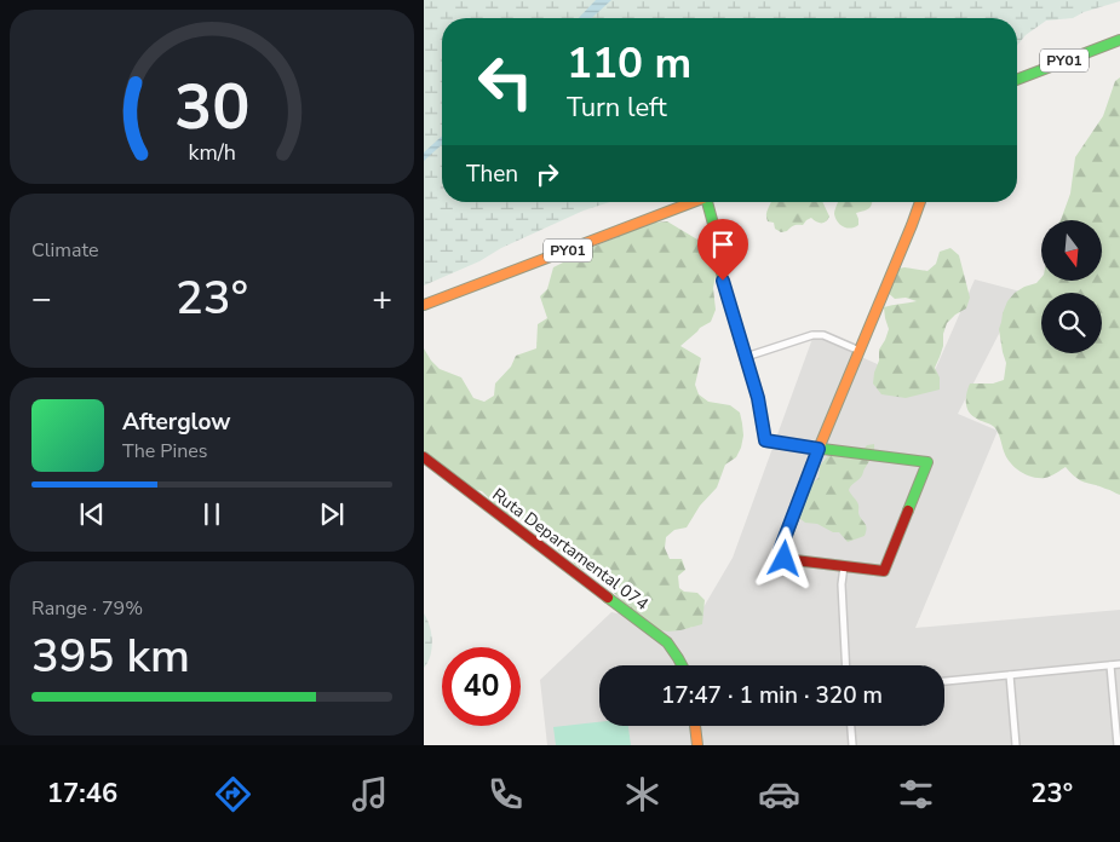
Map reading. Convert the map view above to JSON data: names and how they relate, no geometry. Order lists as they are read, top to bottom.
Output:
{
  "streets": {
    "main road": ["PY01", "Ruta Departamental 074"]
  },
  "north": "bottom",
  "page": {
    "turn": ["110 m", "Turn left"],
    "then": "Then",
    "tile": [
      "Climate",
      ["Range · 79%", "395 km"]
    ],
    "heat": ["−", "23°", "+"],
    "song": ["Afterglow", "The Pines"],
    "limit": "40",
    "trip": "17:47 · 1 min · 320 m",
    "tabs": ["17:46", "23°"],
    "gauge": ["30", "km/h"]
  }
}
